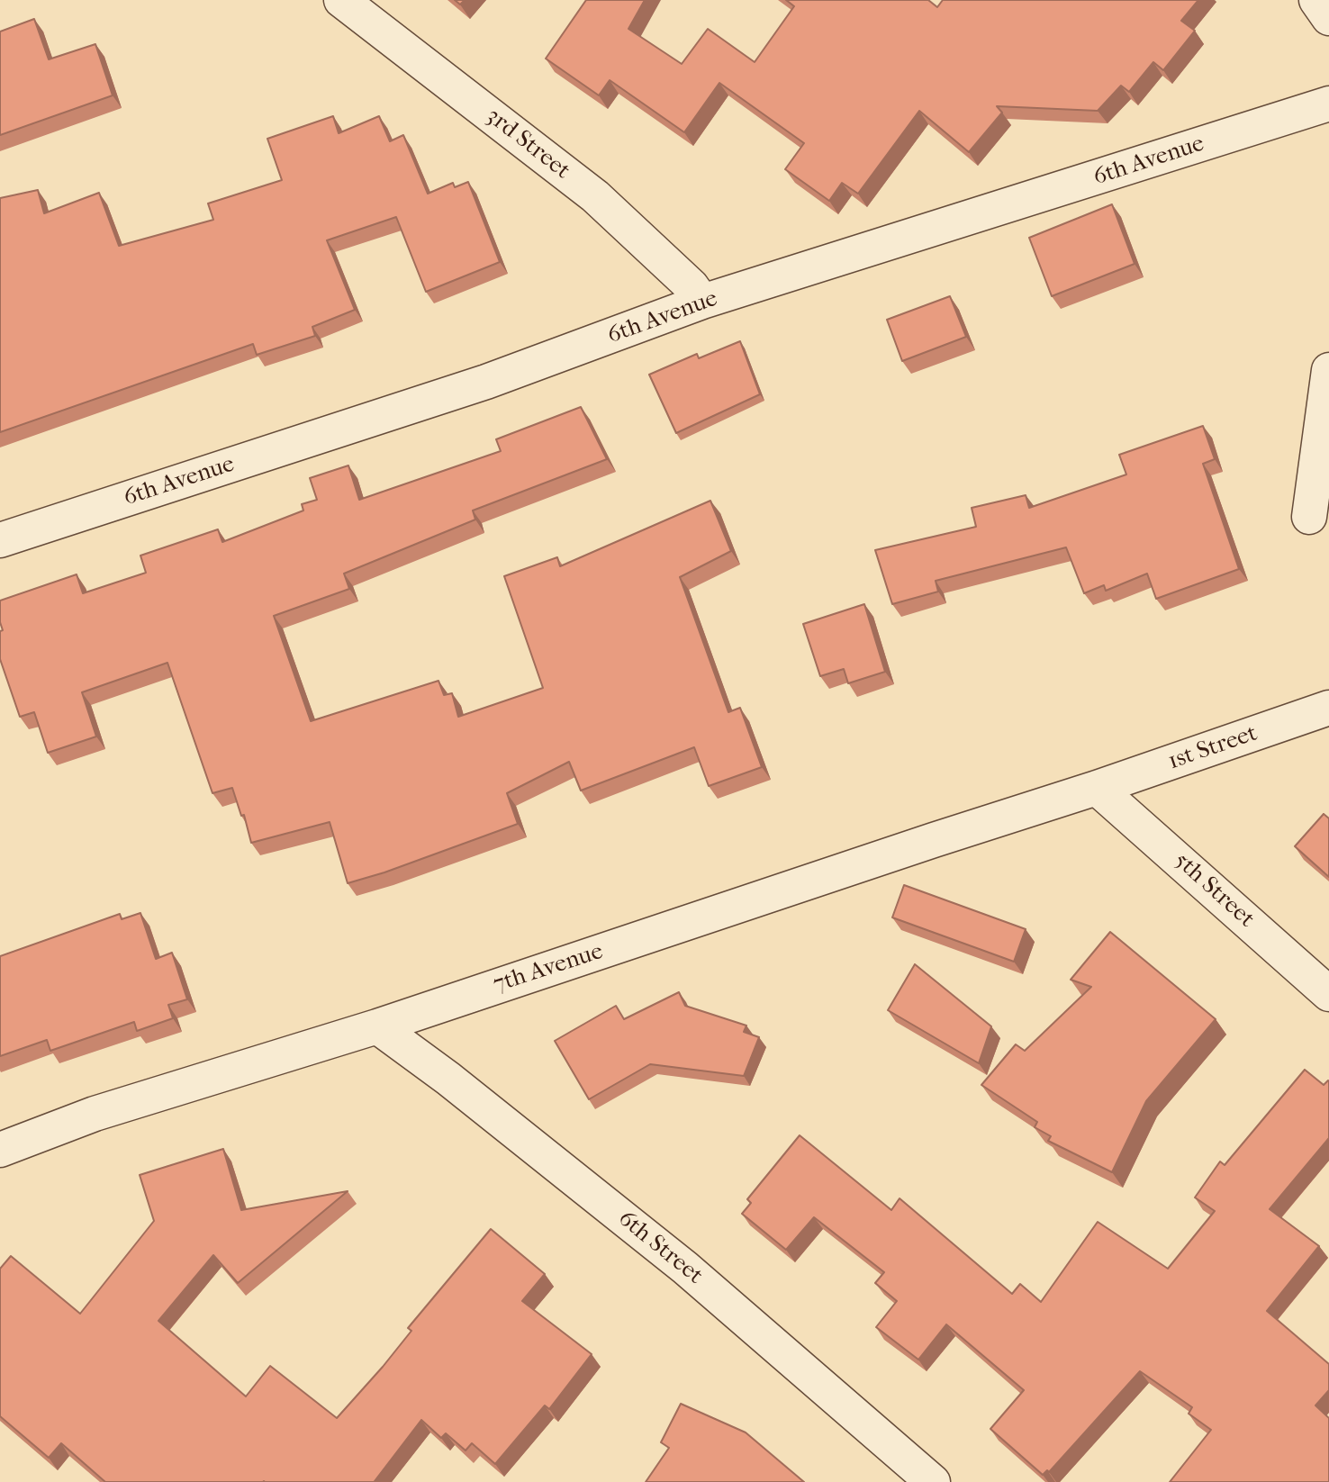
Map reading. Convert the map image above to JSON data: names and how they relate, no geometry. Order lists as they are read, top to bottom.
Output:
{
  "streets": {
    "street": [
      "3rd Street",
      "6th Avenue",
      "1st Street",
      "5th Street",
      "7th Avenue",
      "6th Street"
    ]
  },
  "crossings": [
    ["3rd Street", "6th Avenue"],
    ["1st Street", "5th Street"],
    ["1st Street", "7th Avenue"],
    ["5th Street", "7th Avenue"],
    ["7th Avenue", "6th Street"]
  ]
}
